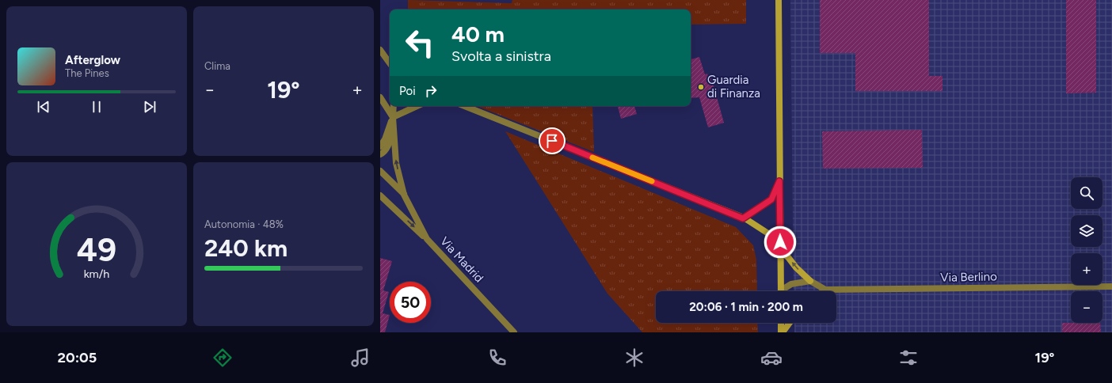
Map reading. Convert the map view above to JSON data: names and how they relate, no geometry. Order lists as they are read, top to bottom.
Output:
{
  "streets": {
    "street": ["Via Madrid", "Via Berlino"]
  },
  "places": ["Guardia di Finanza"],
  "page": {
    "tile": [
      "Clima",
      ["Autonomia · 48%", "240 km"]
    ],
    "turn": ["40 m", "Svolta a sinistra"],
    "song": ["Afterglow", "The Pines"],
    "then": "Poi",
    "heat": ["−", "19°", "+"],
    "map_buttons": ["+", "−"],
    "limit": "50",
    "trip": "20:06 · 1 min · 200 m",
    "tabs": ["20:05", "19°"],
    "gauge": ["49", "km/h"]
  }
}
